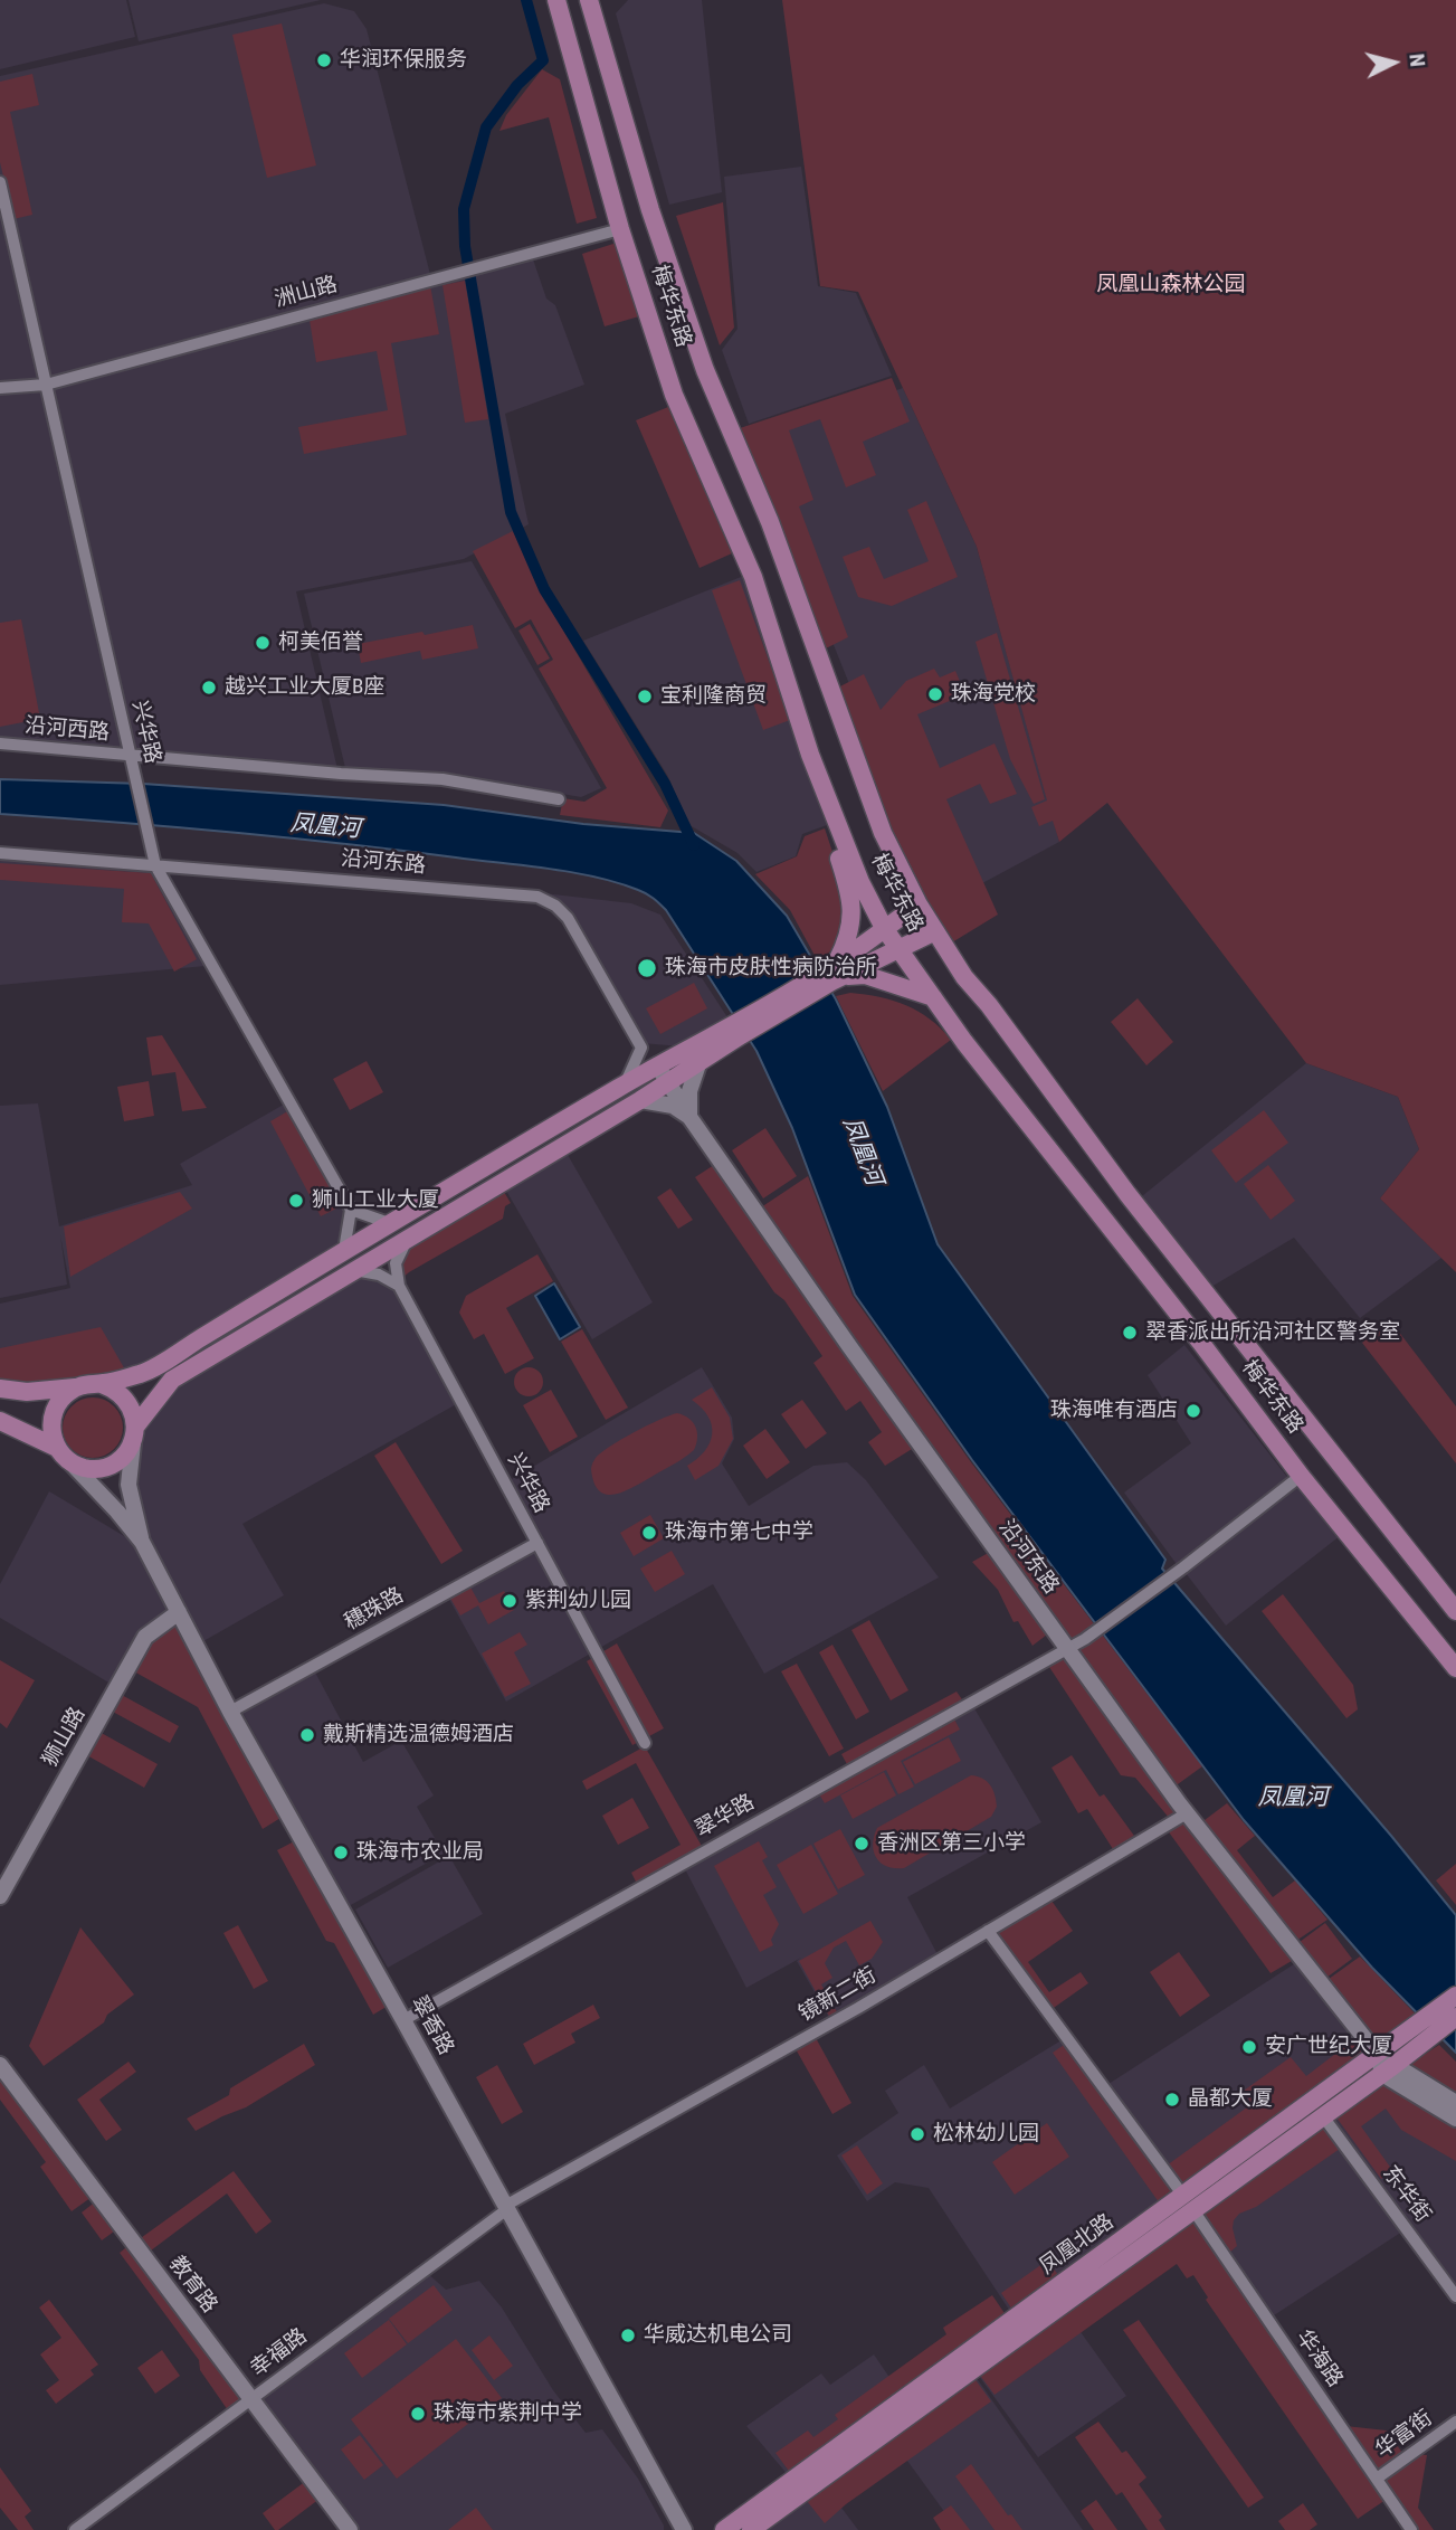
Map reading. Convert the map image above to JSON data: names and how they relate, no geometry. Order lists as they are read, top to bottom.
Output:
{
  "streets": {
    "main road": ["梅华东路", "凤凰北路"],
    "street": [
      "洲山路",
      "沿河西路",
      "兴华路",
      "沿河东路",
      "穗珠路",
      "狮山路",
      "翠华路",
      "镜新二街",
      "翠香路",
      "东华街",
      "教育路",
      "幸福路",
      "华海路",
      "华富街"
    ]
  },
  "crossings": [
    ["洲山路", "梅华东路"],
    ["洲山路", "兴华路"],
    ["梅华东路", "翠华路"],
    ["沿河西路", "兴华路"],
    ["兴华路", "沿河东路"],
    ["兴华路", "穗珠路"],
    ["沿河东路", "翠华路"],
    ["沿河东路", "镜新二街"],
    ["沿河东路", "凤凰北路"],
    ["穗珠路", "翠香路"],
    ["狮山路", "翠香路"],
    ["翠华路", "翠香路"],
    ["镜新二街", "翠香路"],
    ["镜新二街", "幸福路"],
    ["镜新二街", "华海路"],
    ["翠香路", "幸福路"],
    ["东华街", "凤凰北路"],
    ["凤凰北路", "华海路"],
    ["教育路", "幸福路"],
    ["华海路", "华富街"]
  ],
  "water": ["凤凰河"],
  "parks": ["凤凰山森林公园"],
  "places": [
    "华润环保服务",
    "柯美佰誉",
    "越兴工业大厦B座",
    "珠海党校",
    "宝利隆商贸",
    "珠海市皮肤性病防治所",
    "狮山工业大厦",
    "翠香派出所沿河社区警务室",
    "珠海唯有酒店",
    "珠海市第七中学",
    "紫荆幼儿园",
    "戴斯精选温德姆酒店",
    "香洲区第三小学",
    "珠海市农业局",
    "安广世纪大厦",
    "晶都大厦",
    "松林幼儿园",
    "华威达机电公司",
    "珠海市紫荆中学"
  ],
  "north": "right"
}
